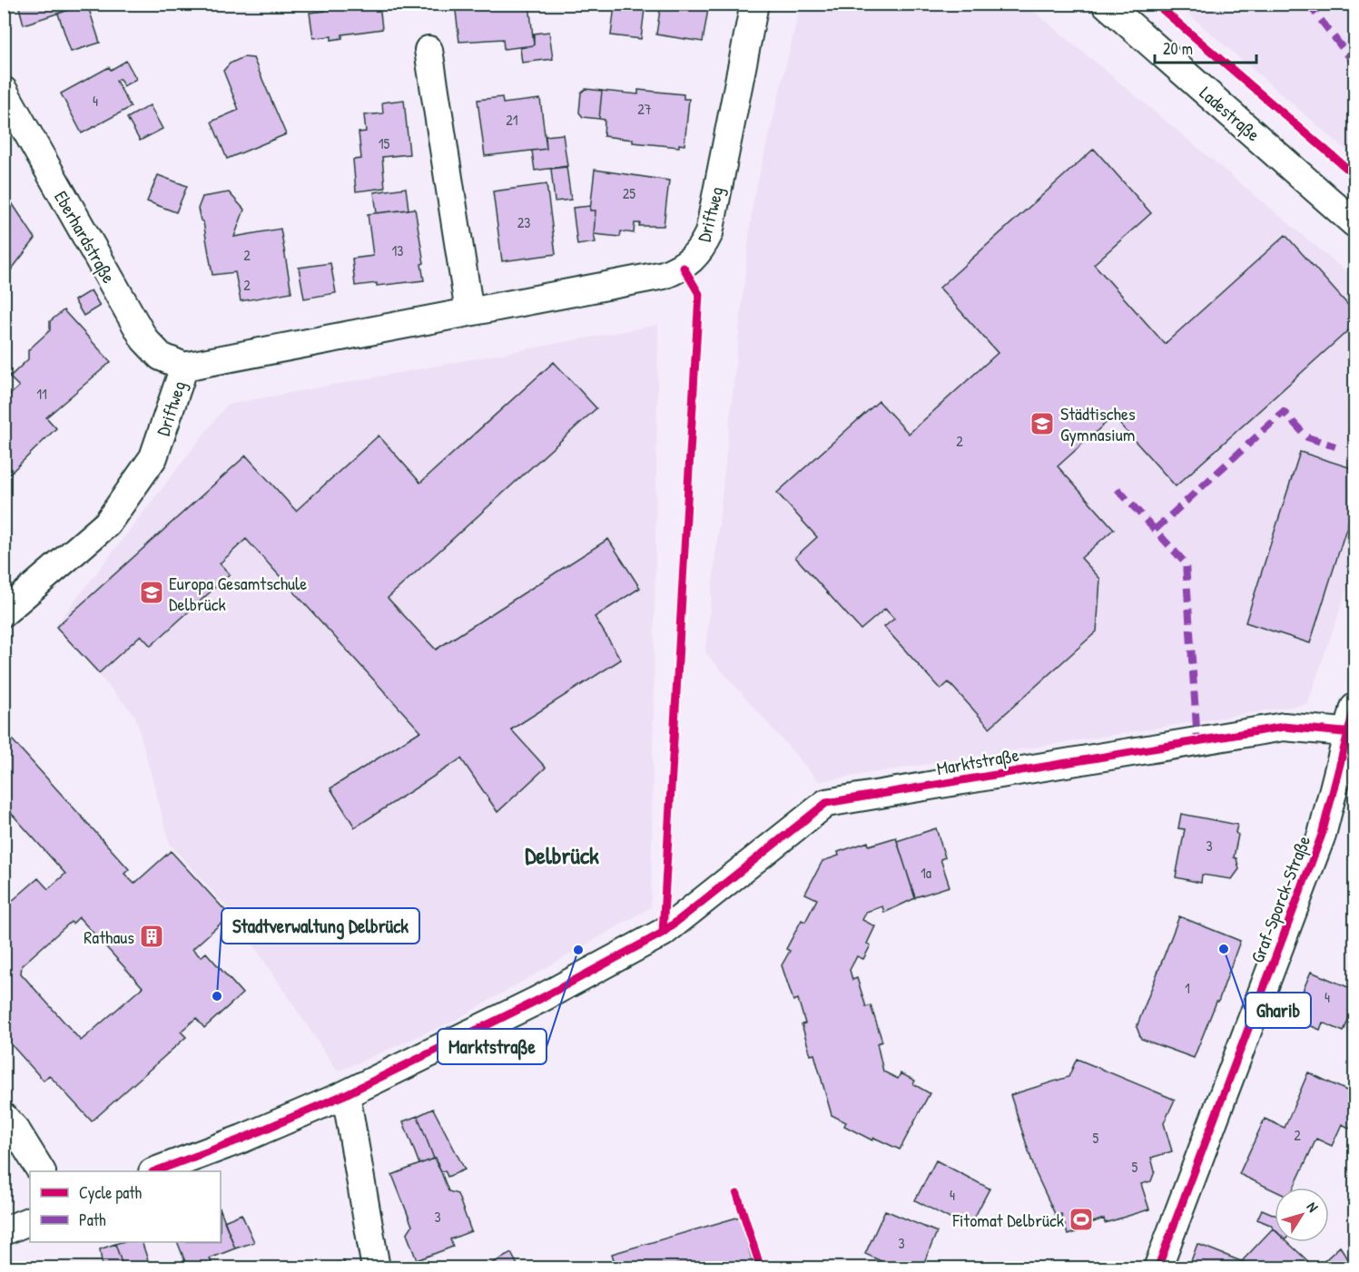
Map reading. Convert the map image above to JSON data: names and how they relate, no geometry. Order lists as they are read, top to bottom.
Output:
{
  "streets": {
    "street": [
      "Ladestraße",
      "Driftweg",
      "Eberhardstraße",
      "Marktstraße",
      "Graf-Sporck-Straße"
    ]
  },
  "crossings": [
    ["Driftweg", "Eberhardstraße"],
    ["Marktstraße", "Graf-Sporck-Straße"]
  ],
  "districts": ["Delbrück"],
  "places": {
    "school or university": ["Städtisches Gymnasium", "Europa Gesamtschule Delbrück"],
    "building": ["Rathaus"],
    "other": ["Gharib", "Marktstraße", "Stadtverwaltung Delbrück"],
    "sports": ["Fitomat Delbrück"]
  },
  "house_numbers": [
    "4",
    "27",
    "21",
    "15",
    "25",
    "23",
    "13",
    "2",
    "2",
    "11",
    "2",
    "3",
    "1a",
    "1",
    "4",
    "2",
    "5",
    "5",
    "4",
    "3",
    "3"
  ],
  "legend": ["Cycle path", "Path"],
  "scale_bar": "20 m",
  "north": "top right"
}
